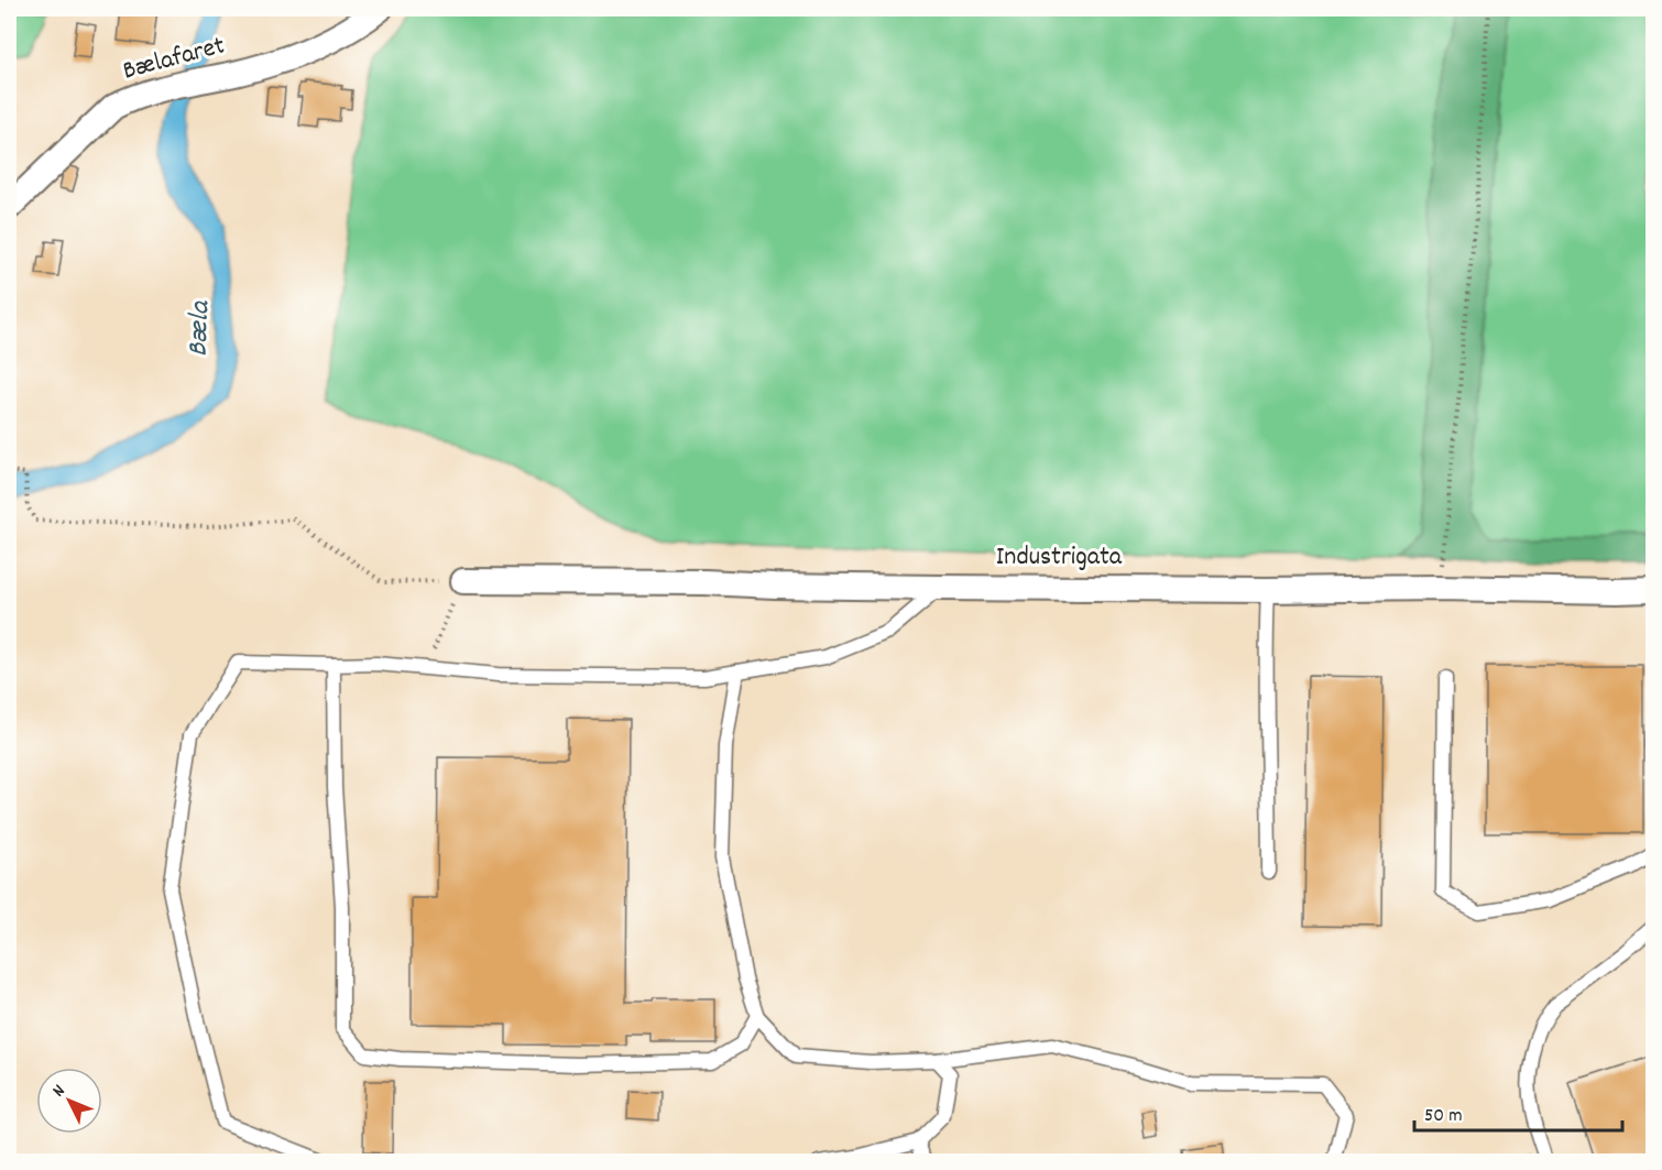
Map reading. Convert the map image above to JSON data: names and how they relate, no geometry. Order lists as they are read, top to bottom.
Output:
{
  "streets": {
    "street": ["Bælafaret", "Industrigata"]
  },
  "water": ["Bæla"],
  "scale_bar": "50 m",
  "north": "top left"
}
